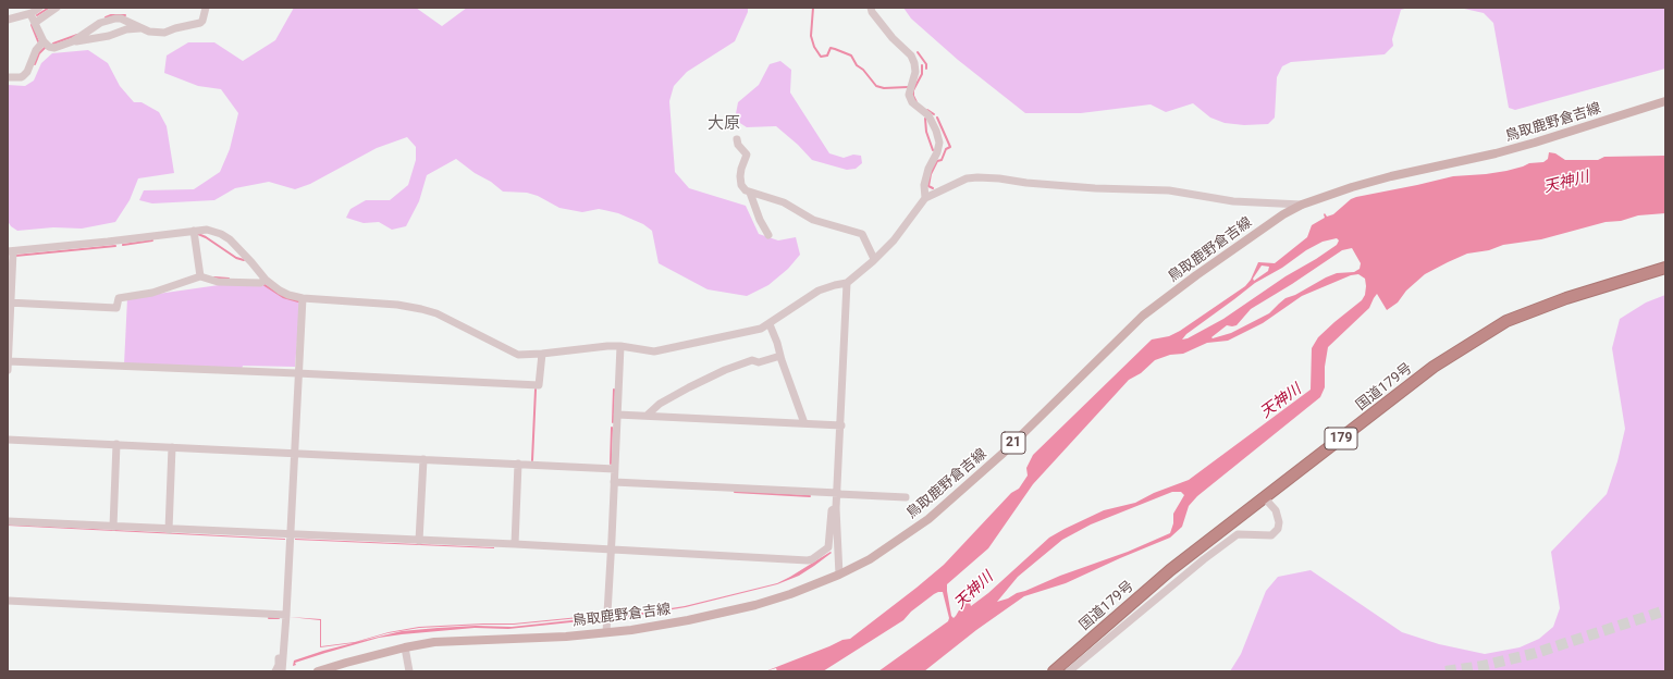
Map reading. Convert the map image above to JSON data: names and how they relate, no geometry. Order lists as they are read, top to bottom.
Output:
{
  "streets": {
    "highway": ["国道179号", "179"],
    "main road": ["鳥取鹿野倉吉線", "21"]
  },
  "districts": ["大原"],
  "water": ["天神川"]
}
